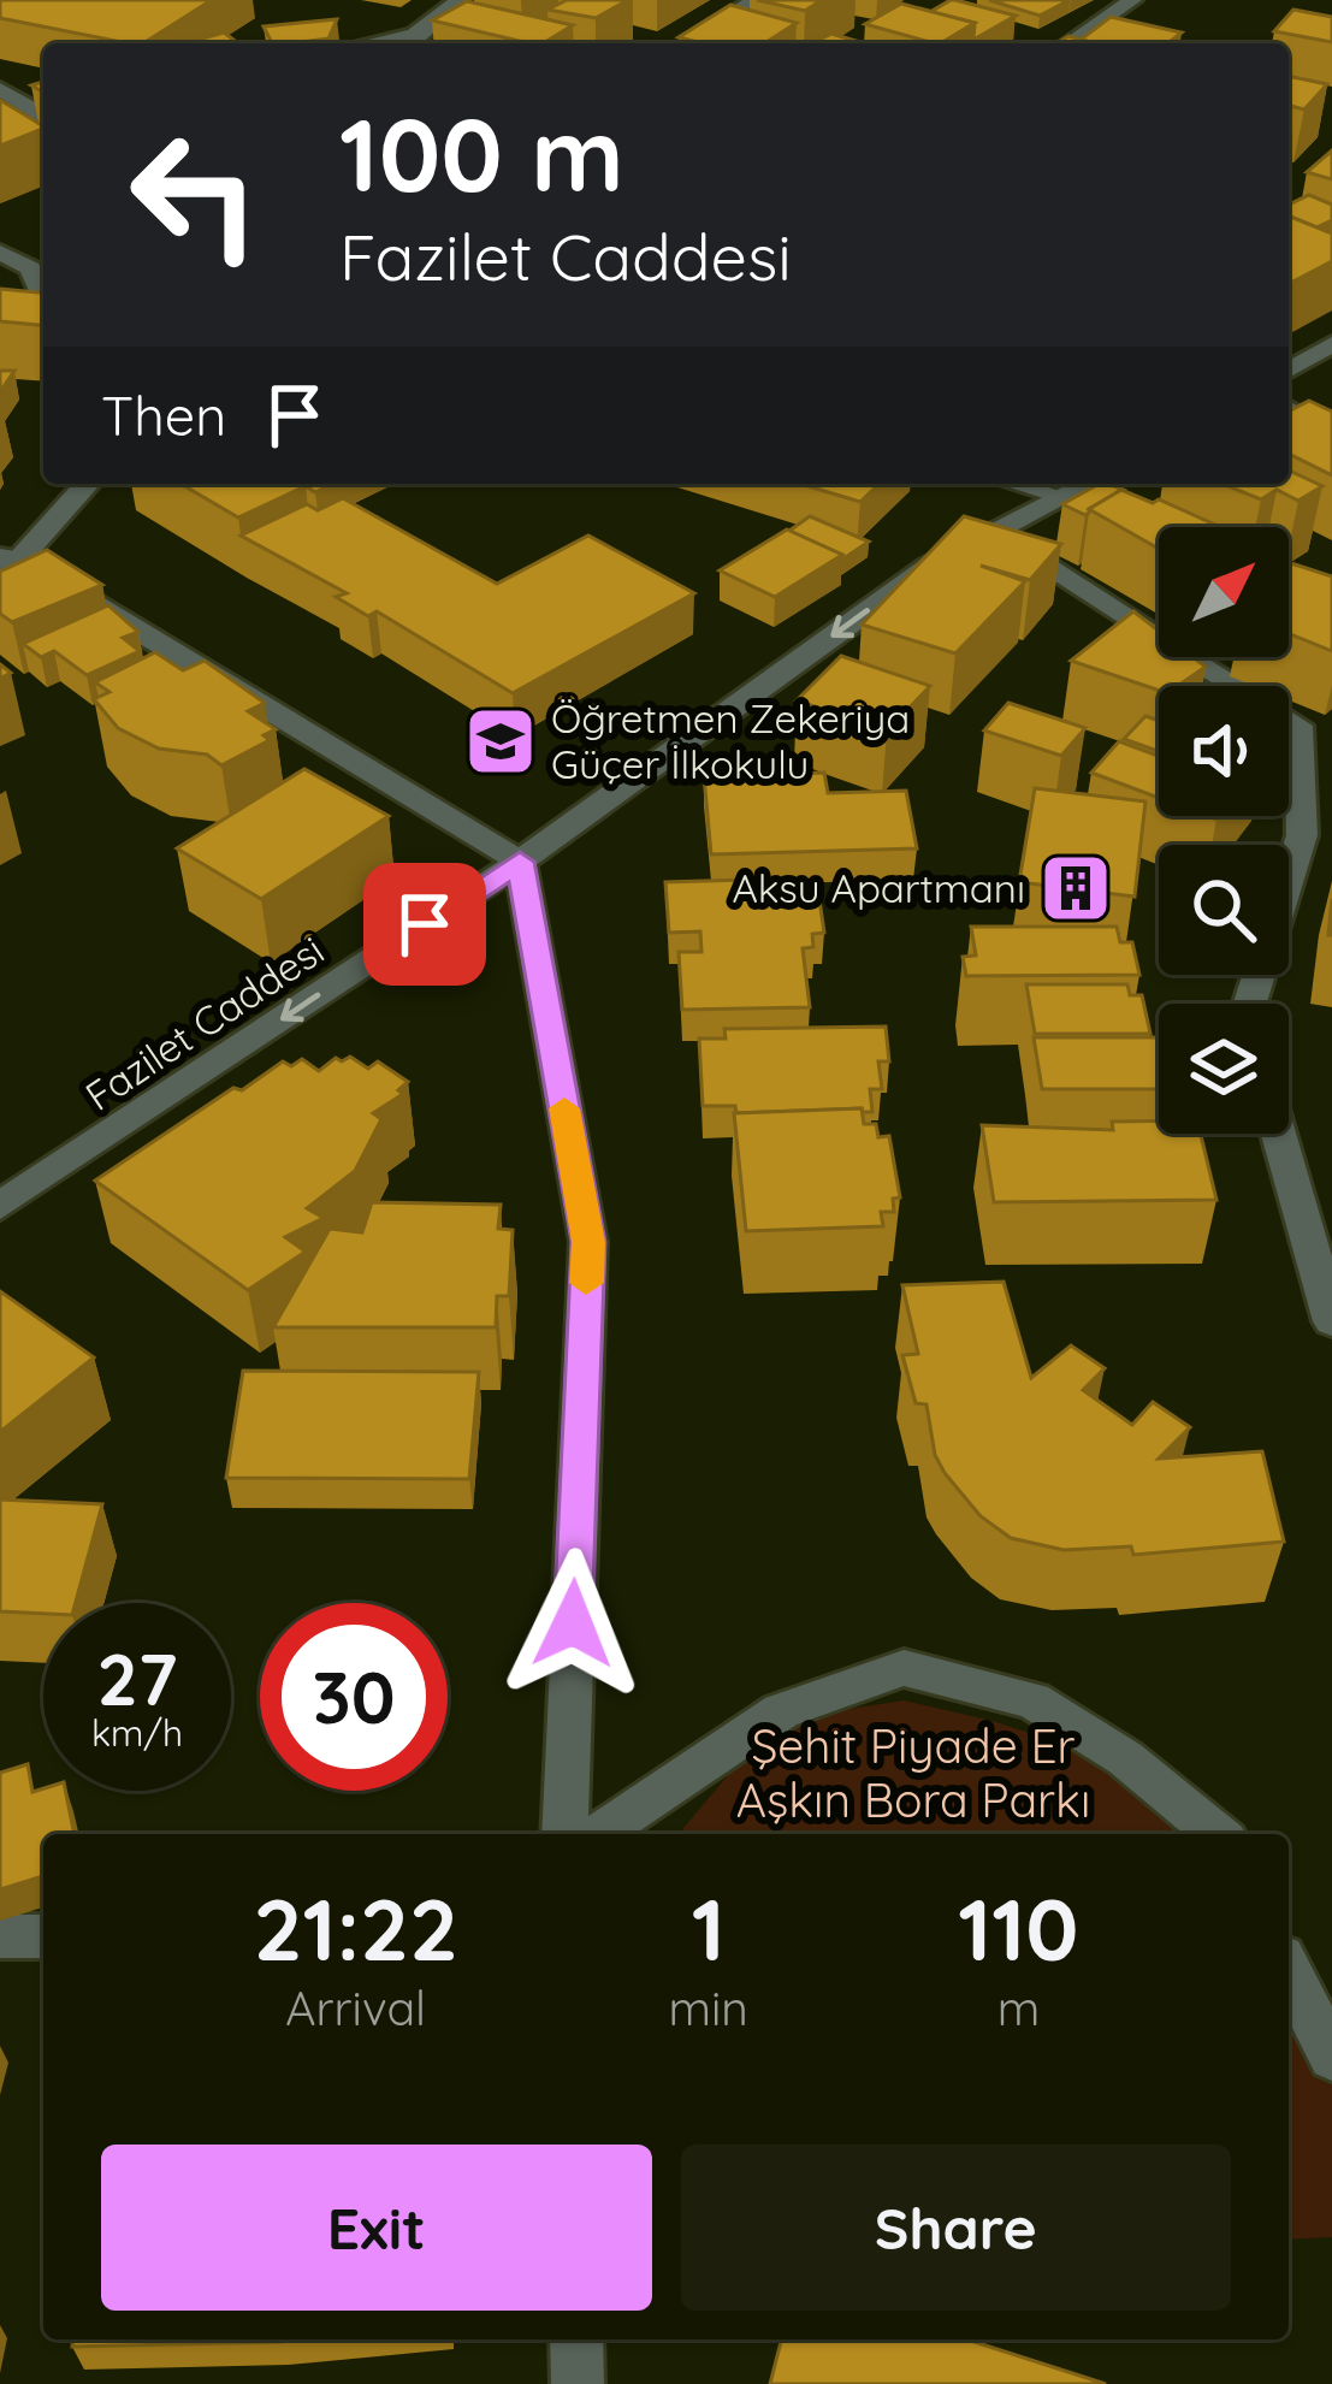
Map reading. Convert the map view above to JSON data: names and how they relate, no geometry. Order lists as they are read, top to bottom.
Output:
{
  "streets": {
    "street": ["Fazilet Caddesi"]
  },
  "one_way": ["Fazilet Caddesi"],
  "parks": ["Şehit Piyade Er Aşkın Bora Parkı"],
  "places": {
    "school or university": ["Öğretmen Zekeriya Güçer İlkokulu"],
    "building": ["Aksu Apartmanı"]
  },
  "north": "top right",
  "page": {
    "turn": ["100 m", "Fazilet Caddesi"],
    "then": "Then",
    "speed": "27 km/h",
    "limit": "30",
    "eta": [
      "21:22",
      "Arrival",
      "1",
      "min",
      "110",
      "m"
    ],
    "buttons": ["Exit", "Share"]
  }
}
